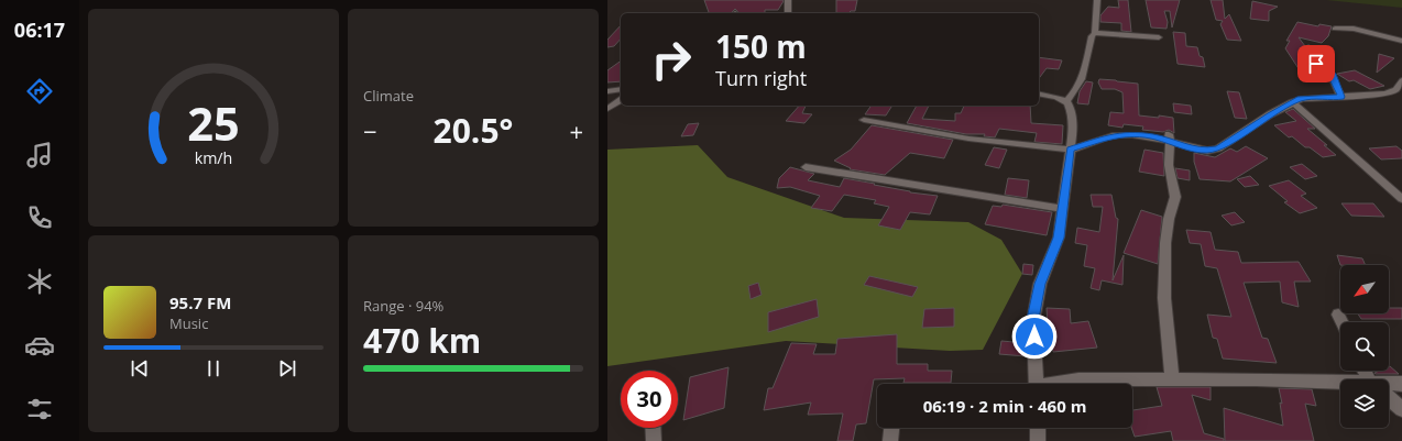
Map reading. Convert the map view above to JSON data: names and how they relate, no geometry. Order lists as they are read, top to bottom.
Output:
{
  "north": "bottom left",
  "page": {
    "tabs": "06:17",
    "tile": [
      "Climate",
      ["Range · 94%", "470 km"]
    ],
    "turn": ["150 m", "Turn right"],
    "heat": ["−", "20.5°", "+"],
    "song": ["95.7 FM", "Music"],
    "limit": "30",
    "trip": "06:19 · 2 min · 460 m",
    "gauge": ["25", "km/h"]
  }
}
